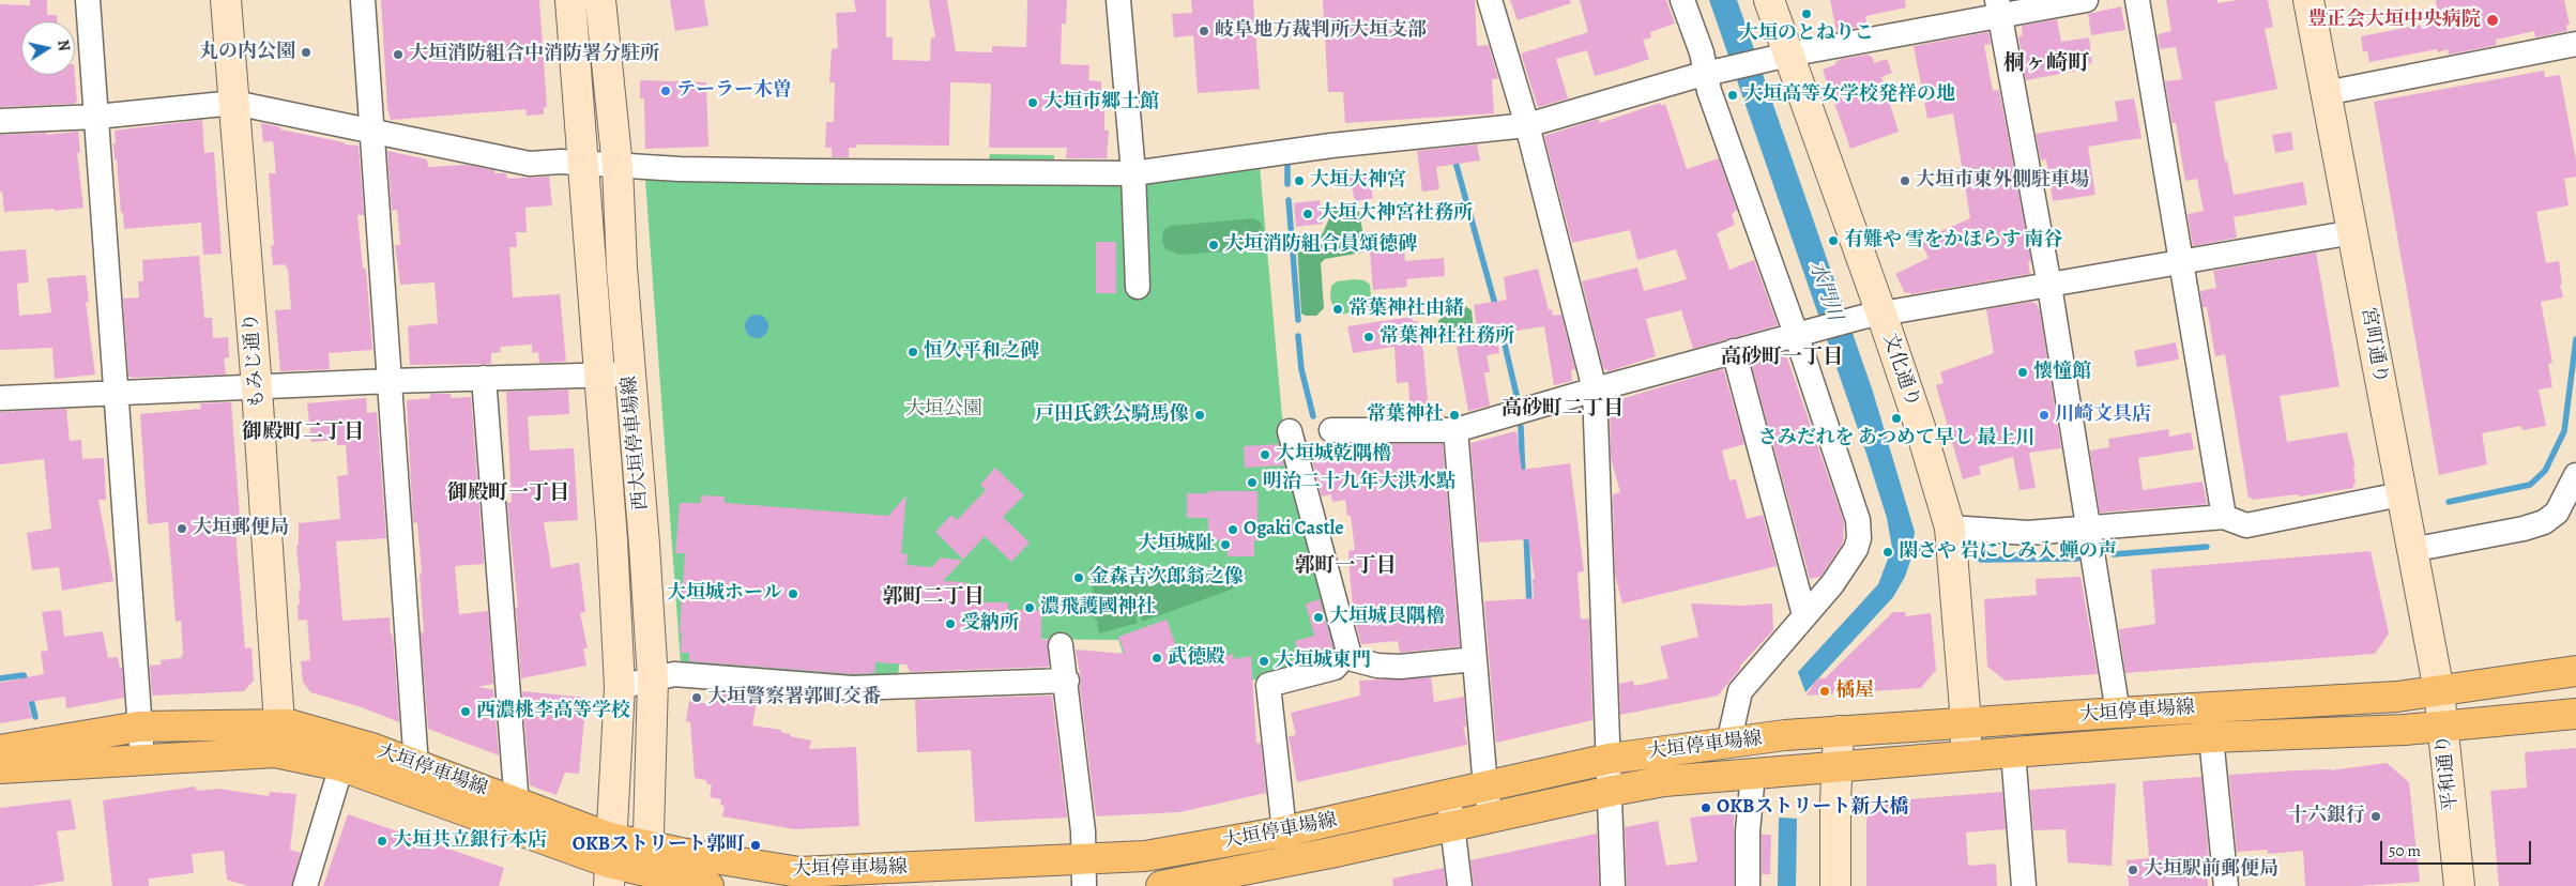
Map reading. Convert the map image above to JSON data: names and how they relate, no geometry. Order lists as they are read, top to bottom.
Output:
{
  "streets": {
    "main road": ["大垣停車場線"],
    "street": [
      "宮町通り",
      "もみじ通り",
      "文化通り",
      "西大垣停車場線",
      "平和通り"
    ]
  },
  "crossings": [
    ["宮町通り", "大垣停車場線"],
    ["宮町通り", "平和通り"],
    ["もみじ通り", "大垣停車場線"],
    ["文化通り", "大垣停車場線"],
    ["西大垣停車場線", "大垣停車場線"],
    ["大垣停車場線", "平和通り"]
  ],
  "districts": [
    "桐ヶ崎町",
    "高砂町一丁目",
    "高砂町二丁目",
    "御殿町二丁目",
    "御殿町一丁目",
    "郭町一丁目",
    "郭町二丁目"
  ],
  "water": ["水門川"],
  "parks": ["大垣公園"],
  "places": [
    "大垣のとねりこ",
    "豊正会大垣中央病院",
    "岐阜地方裁判所大垣支部",
    "丸の内公園",
    "大垣消防組合中消防署分駐所",
    "テーラー木曽",
    "大垣高等女学校発祥の地",
    "大垣市郷土館",
    "大垣大神宮",
    "大垣市東外側駐車場",
    "大垣大神宮社務所",
    "有難や 雪をかほらす 南谷",
    "大垣消防組合員頌徳碑",
    "常葉神社由緒",
    "常葉神社社務所",
    "恒久平和之碑",
    "懐憧館",
    "戸田氏鉄公騎馬像",
    "常葉神社",
    "川崎文具店",
    "さみだれを あつめて早し 最上川",
    "大垣城乾隅櫓",
    "明治二十九年大洪水點",
    "大垣郵便局",
    "Ogaki Castle",
    "大垣城阯",
    "閑さや 岩にしみ入 蝉の声",
    "金森吉次郎翁之像",
    "大垣城ホール",
    "濃飛護國神社",
    "大垣城艮隅櫓",
    "受納所",
    "武徳殿",
    "大垣城東門",
    "橘屋",
    "大垣警察署郭町交番",
    "西濃桃李高等学校",
    "OKBストリート新大橋",
    "十六銀行",
    "大垣共立銀行本店",
    "OKBストリート郭町",
    "大垣駅前郵便局"
  ],
  "scale_bar": "50 m",
  "north": "right"
}
